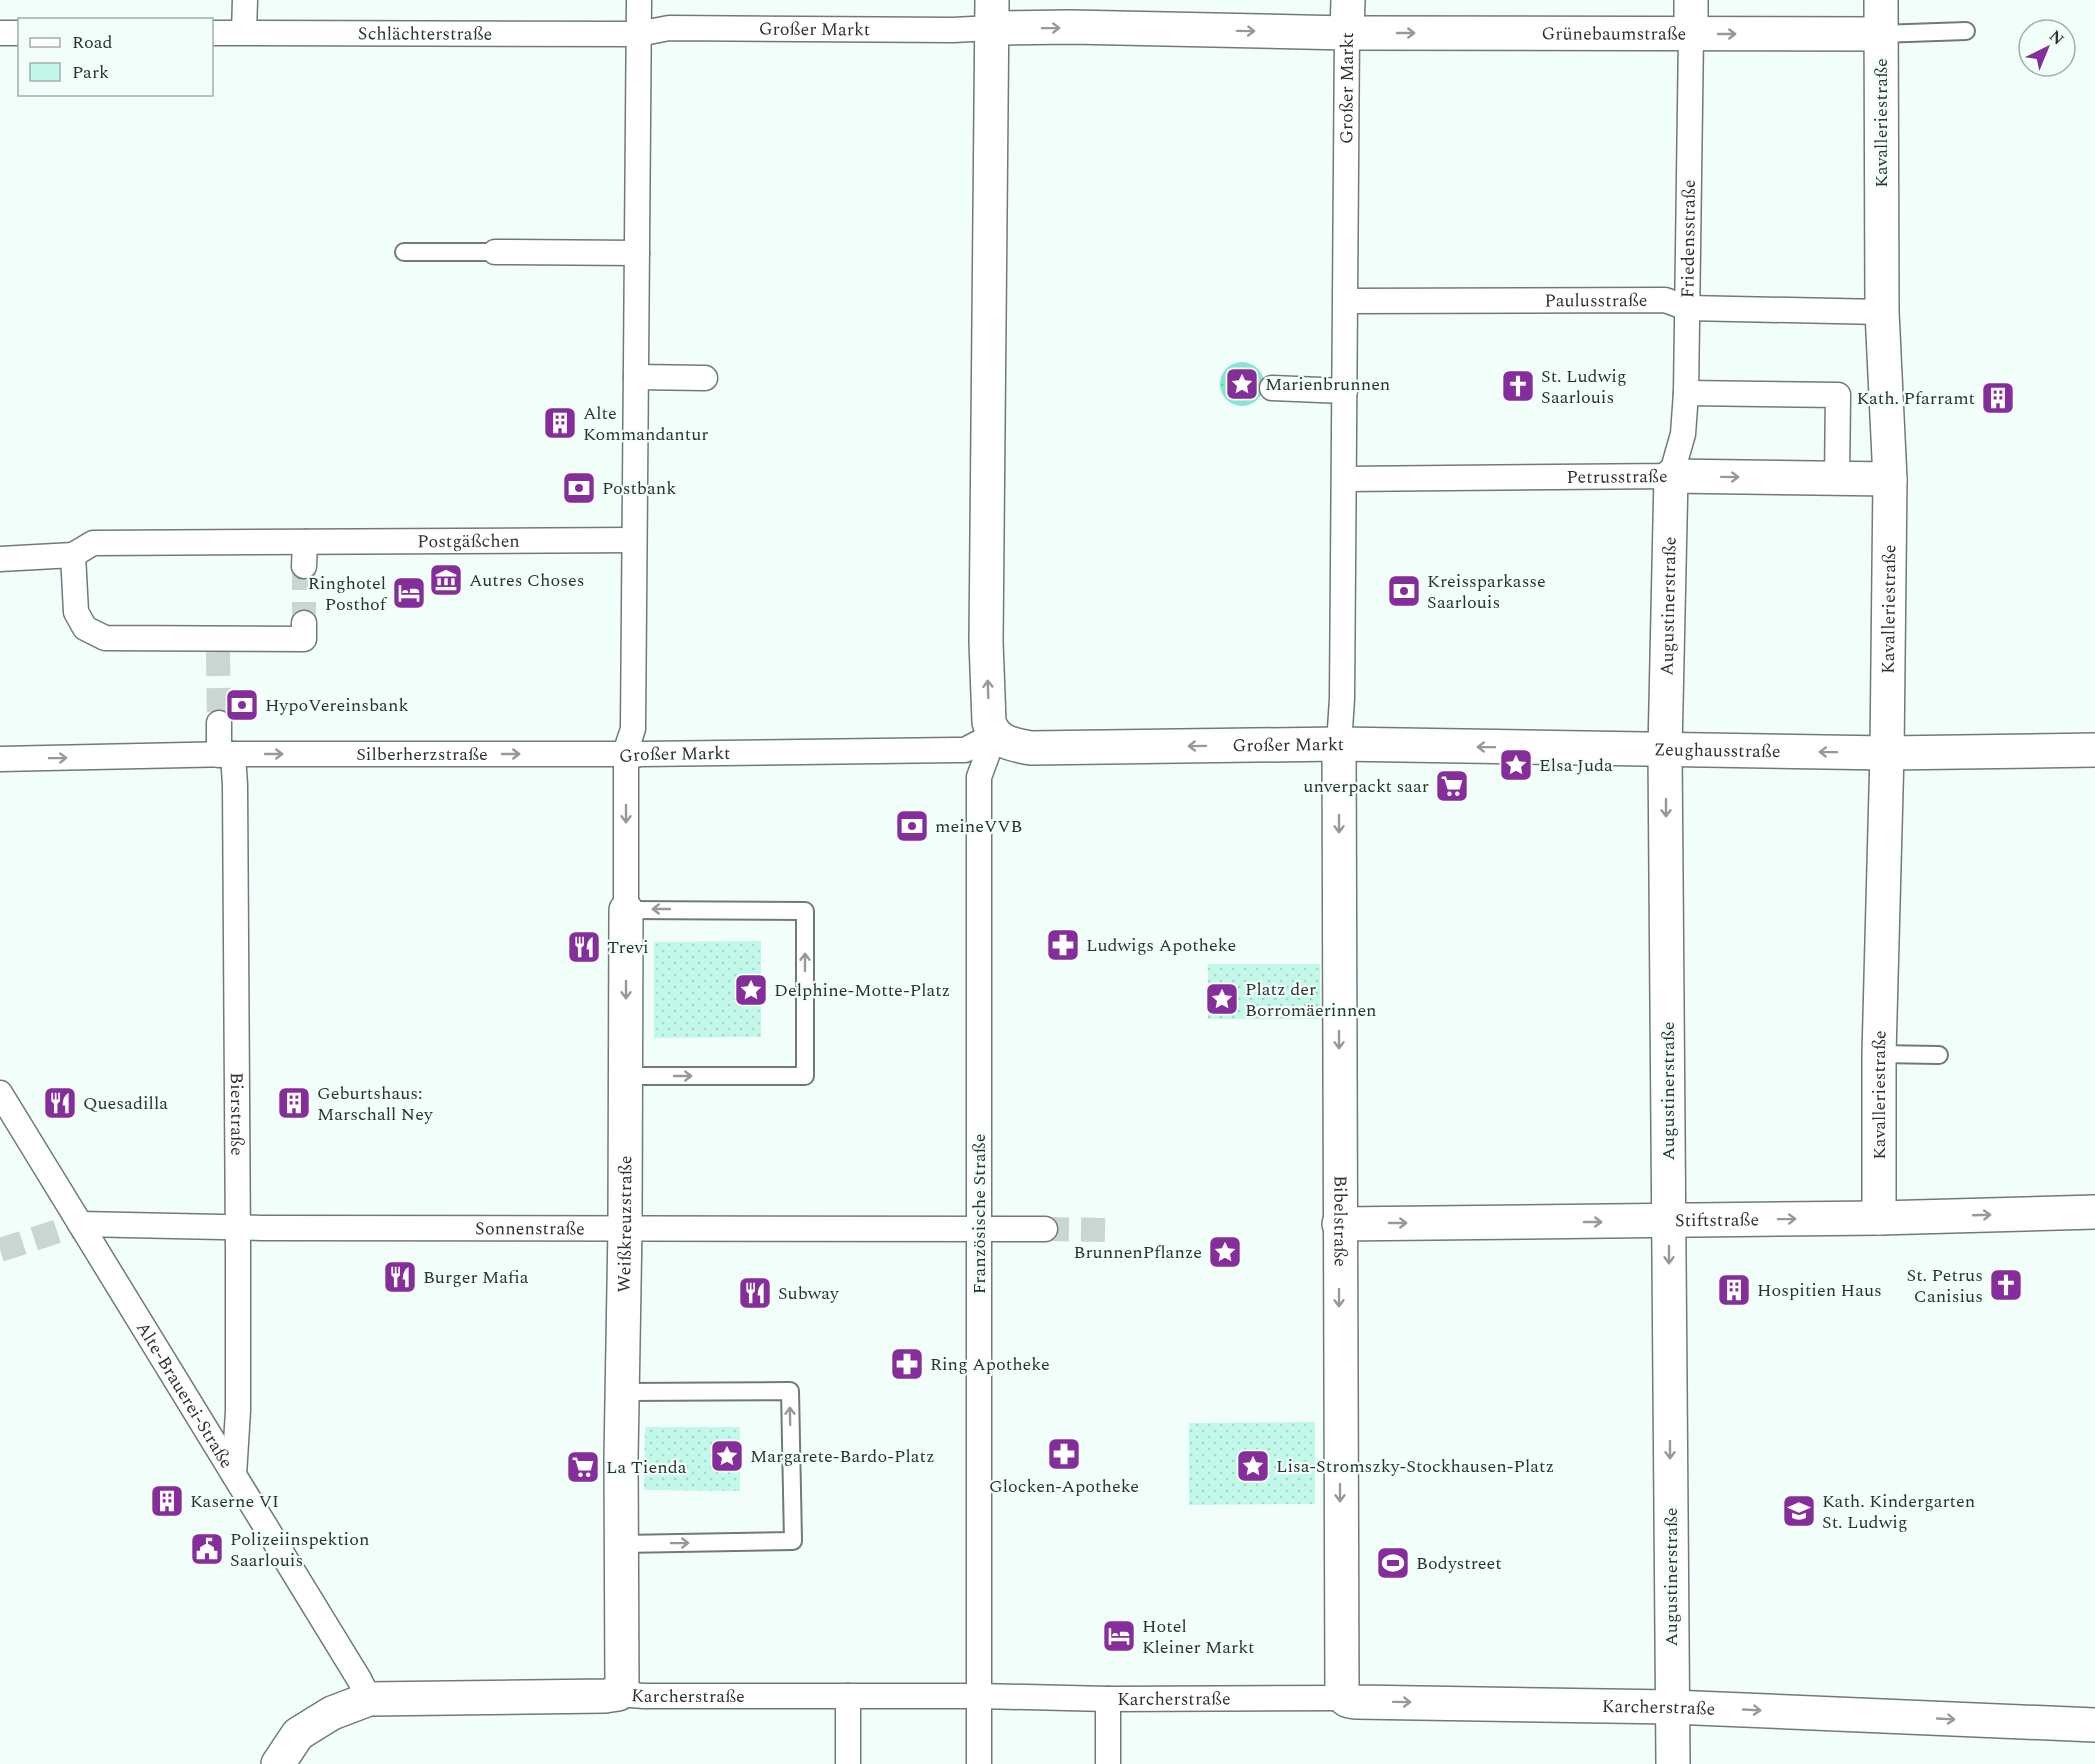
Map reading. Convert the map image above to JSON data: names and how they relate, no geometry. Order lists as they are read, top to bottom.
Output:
{
  "streets": {
    "street": [
      "Großer Markt",
      "Schlächterstraße",
      "Grünebaumstraße",
      "Kavalleriestraße",
      "Friedensstraße",
      "Paulusstraße",
      "Petrusstraße",
      "Postgäßchen",
      "Augustinerstraße",
      "Zeughausstraße",
      "Silberherzstraße",
      "Bierstraße",
      "Französische Straße",
      "Stiftstraße",
      "Bibelstraße",
      "Weißkreuzstraße",
      "Sonnenstraße",
      "Alte-Brauerei-Straße",
      "Karcherstraße"
    ]
  },
  "crossings": [
    ["Großer Markt", "Schlächterstraße"],
    ["Großer Markt", "Grünebaumstraße"],
    ["Großer Markt", "Paulusstraße"],
    ["Großer Markt", "Petrusstraße"],
    ["Großer Markt", "Postgäßchen"],
    ["Großer Markt", "Zeughausstraße"],
    ["Großer Markt", "Silberherzstraße"],
    ["Großer Markt", "Französische Straße"],
    ["Großer Markt", "Bibelstraße"],
    ["Großer Markt", "Weißkreuzstraße"],
    ["Grünebaumstraße", "Kavalleriestraße"],
    ["Grünebaumstraße", "Friedensstraße"],
    ["Kavalleriestraße", "Paulusstraße"],
    ["Kavalleriestraße", "Petrusstraße"],
    ["Kavalleriestraße", "Zeughausstraße"],
    ["Kavalleriestraße", "Stiftstraße"],
    ["Friedensstraße", "Paulusstraße"],
    ["Friedensstraße", "Petrusstraße"],
    ["Friedensstraße", "Augustinerstraße"],
    ["Petrusstraße", "Augustinerstraße"],
    ["Augustinerstraße", "Zeughausstraße"],
    ["Augustinerstraße", "Stiftstraße"],
    ["Augustinerstraße", "Karcherstraße"],
    ["Zeughausstraße", "Bibelstraße"],
    ["Silberherzstraße", "Bierstraße"],
    ["Silberherzstraße", "Weißkreuzstraße"],
    ["Bierstraße", "Sonnenstraße"],
    ["Bierstraße", "Alte-Brauerei-Straße"],
    ["Französische Straße", "Sonnenstraße"],
    ["Französische Straße", "Karcherstraße"],
    ["Stiftstraße", "Bibelstraße"],
    ["Bibelstraße", "Karcherstraße"],
    ["Weißkreuzstraße", "Sonnenstraße"],
    ["Weißkreuzstraße", "Karcherstraße"],
    ["Sonnenstraße", "Alte-Brauerei-Straße"],
    ["Alte-Brauerei-Straße", "Karcherstraße"]
  ],
  "one_way": [
    "Grünebaumstraße",
    "Augustinerstraße",
    "Zeughausstraße",
    "Silberherzstraße",
    "Stiftstraße",
    "Bibelstraße",
    "Karcherstraße"
  ],
  "places": {
    "place": [
      "Marienbrunnen",
      "Elsa Juda",
      "Delphine-Motte-Platz",
      "Platz der Borromäerinnen",
      "BrunnenPflanze",
      "Margarete-Bardo-Platz",
      "Lisa-Stromszky-Stockhausen-Platz"
    ],
    "church": ["St. Ludwig Saarlouis", "St. Petrus Canisius"],
    "building": [
      "Kath. Pfarramt",
      "Alte Kommandantur",
      "Geburtshaus: Marschall Ney",
      "Hospitien Haus",
      "Kaserne VI"
    ],
    "bank": [
      "Postbank",
      "Kreissparkasse Saarlouis",
      "HypoVereinsbank",
      "meineVVB"
    ],
    "museum": ["Autres Choses"],
    "hotel": ["Ringhotel Posthof", "Hotel Kleiner Markt"],
    "supermarket": ["unverpackt saar", "La Tienda"],
    "pharmacy": ["Ludwigs Apotheke", "Ring Apotheke", "Glocken-Apotheke"],
    "restaurant": [
      "Trevi",
      "Quesadilla",
      "Burger Mafia",
      "Subway"
    ],
    "school or university": ["Kath. Kindergarten St. Ludwig"],
    "public building": ["Polizeiinspektion Saarlouis"],
    "sports": ["Bodystreet"]
  },
  "legend": ["Road", "Park"],
  "north": "top right"
}
